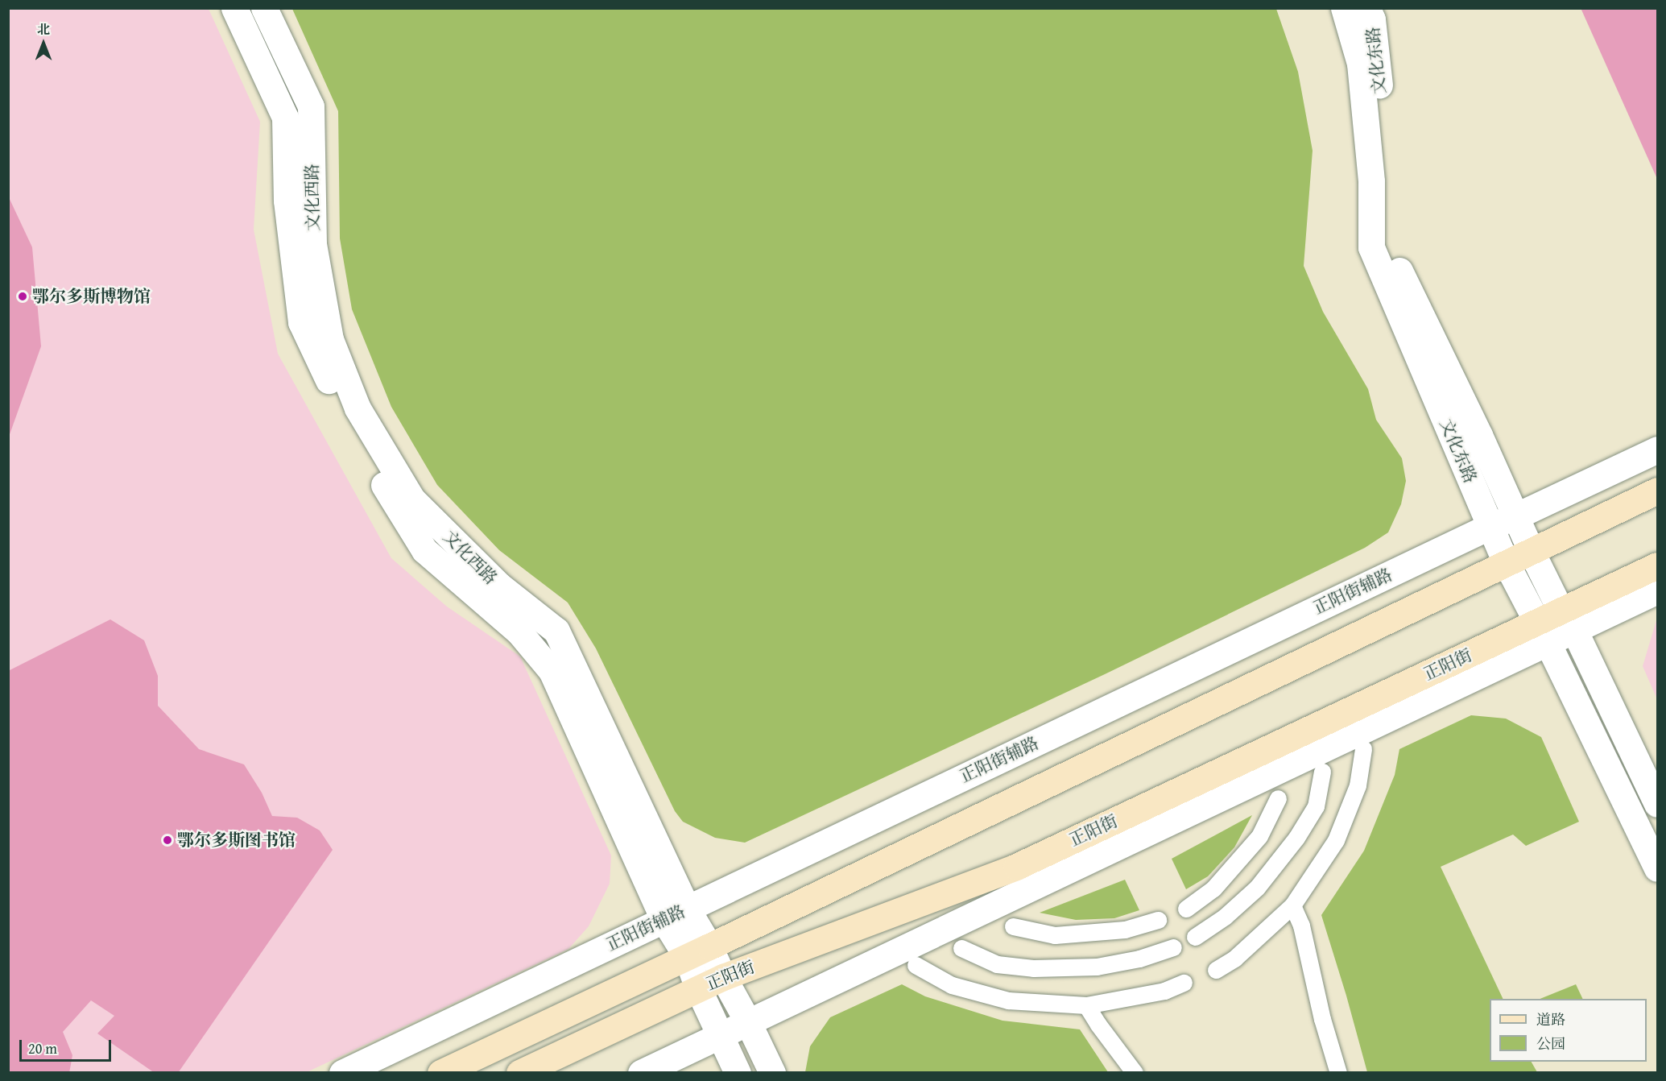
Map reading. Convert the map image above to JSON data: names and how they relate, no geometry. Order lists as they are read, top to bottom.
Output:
{
  "streets": {
    "main road": ["正阳街"],
    "street": ["文化东路", "文化西路", "正阳街辅路"]
  },
  "crossings": [
    ["文化东路", "正阳街辅路"],
    ["文化东路", "正阳街"],
    ["文化西路", "正阳街辅路"],
    ["文化西路", "正阳街"]
  ],
  "places": ["鄂尔多斯博物馆", "鄂尔多斯图书馆"],
  "legend": ["道路", "公园"],
  "scale_bar": "20 m",
  "north": "top"
}
